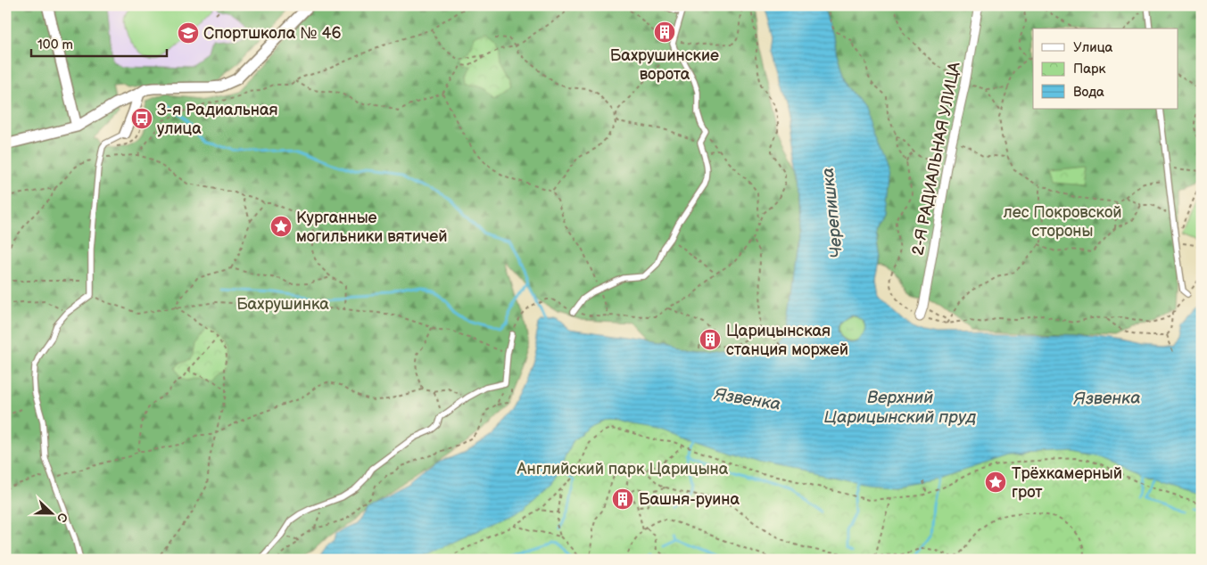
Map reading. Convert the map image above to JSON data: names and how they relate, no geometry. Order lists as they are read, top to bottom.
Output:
{
  "streets": {
    "street": ["2-Я РАДИАЛЬНАЯ УЛИЦА"]
  },
  "water": ["Черепишка", "Верхний Царицынский пруд", "Язвенка"],
  "parks": ["лес Покровской стороны", "Бахрушинка", "Английский парк Царицына"],
  "places": {
    "building": ["Бахрушинские ворота", "Царицынская станция моржей", "Башня-руина"],
    "school or university": ["Спортшкола № 46"],
    "bus stop": ["З-я Радиальная улица"],
    "place": ["Курганные могильники вятичей", "Трёхкамерный грот"]
  },
  "legend": ["Улица", "Парк", "Вода"],
  "scale_bar": "100 m",
  "north": "right"
}
